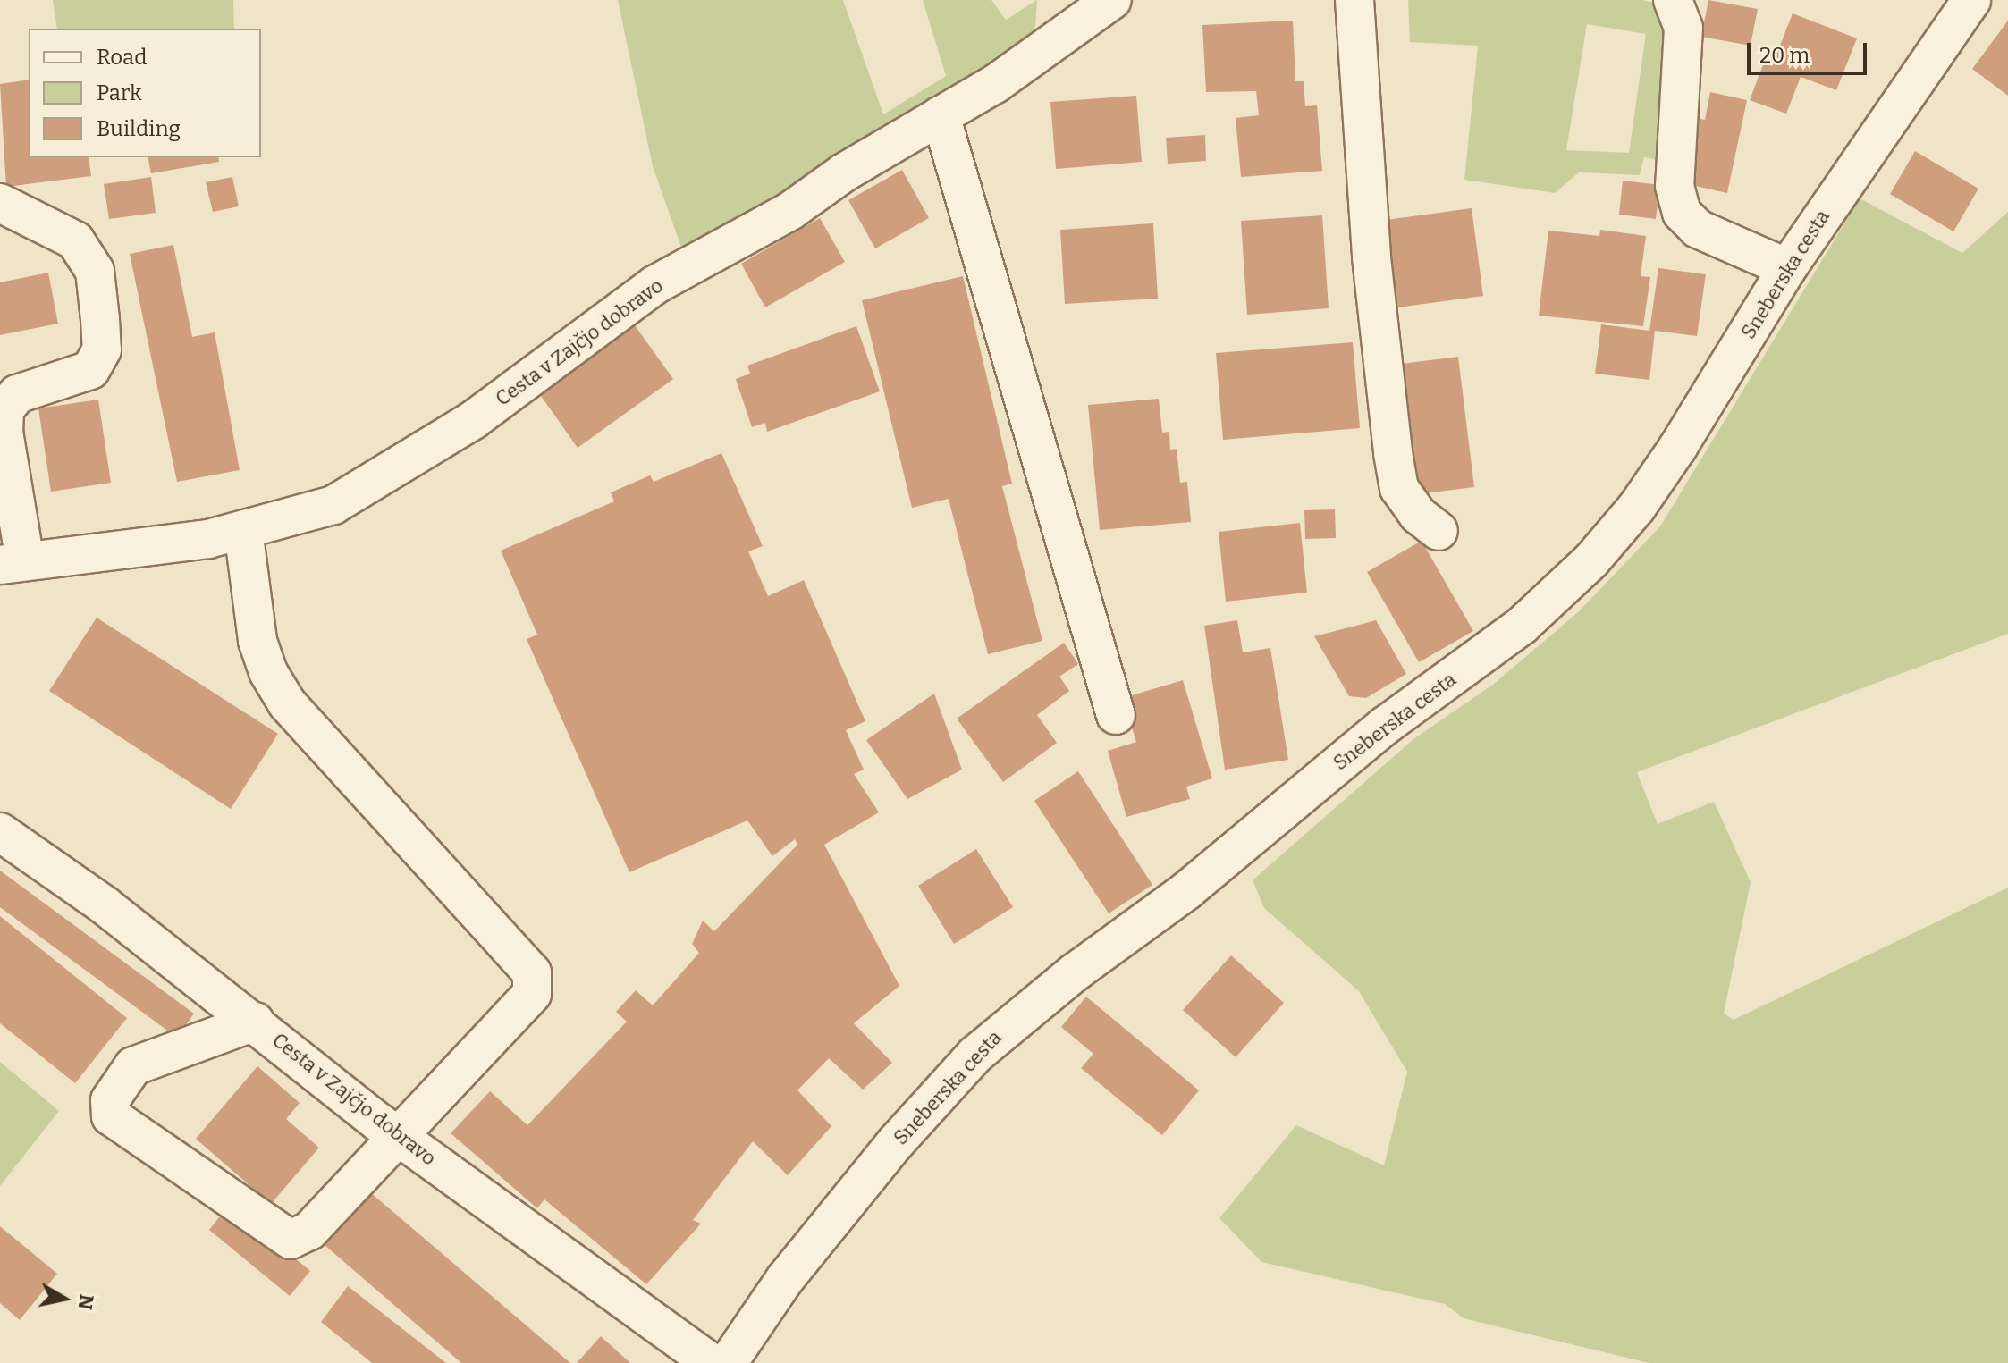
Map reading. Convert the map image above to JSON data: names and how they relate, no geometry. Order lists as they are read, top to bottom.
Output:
{
  "streets": {
    "street": ["Sneberska cesta", "Cesta v Zajčjo dobravo"]
  },
  "legend": ["Road", "Park", "Building"],
  "scale_bar": "20 m",
  "north": "right"
}
